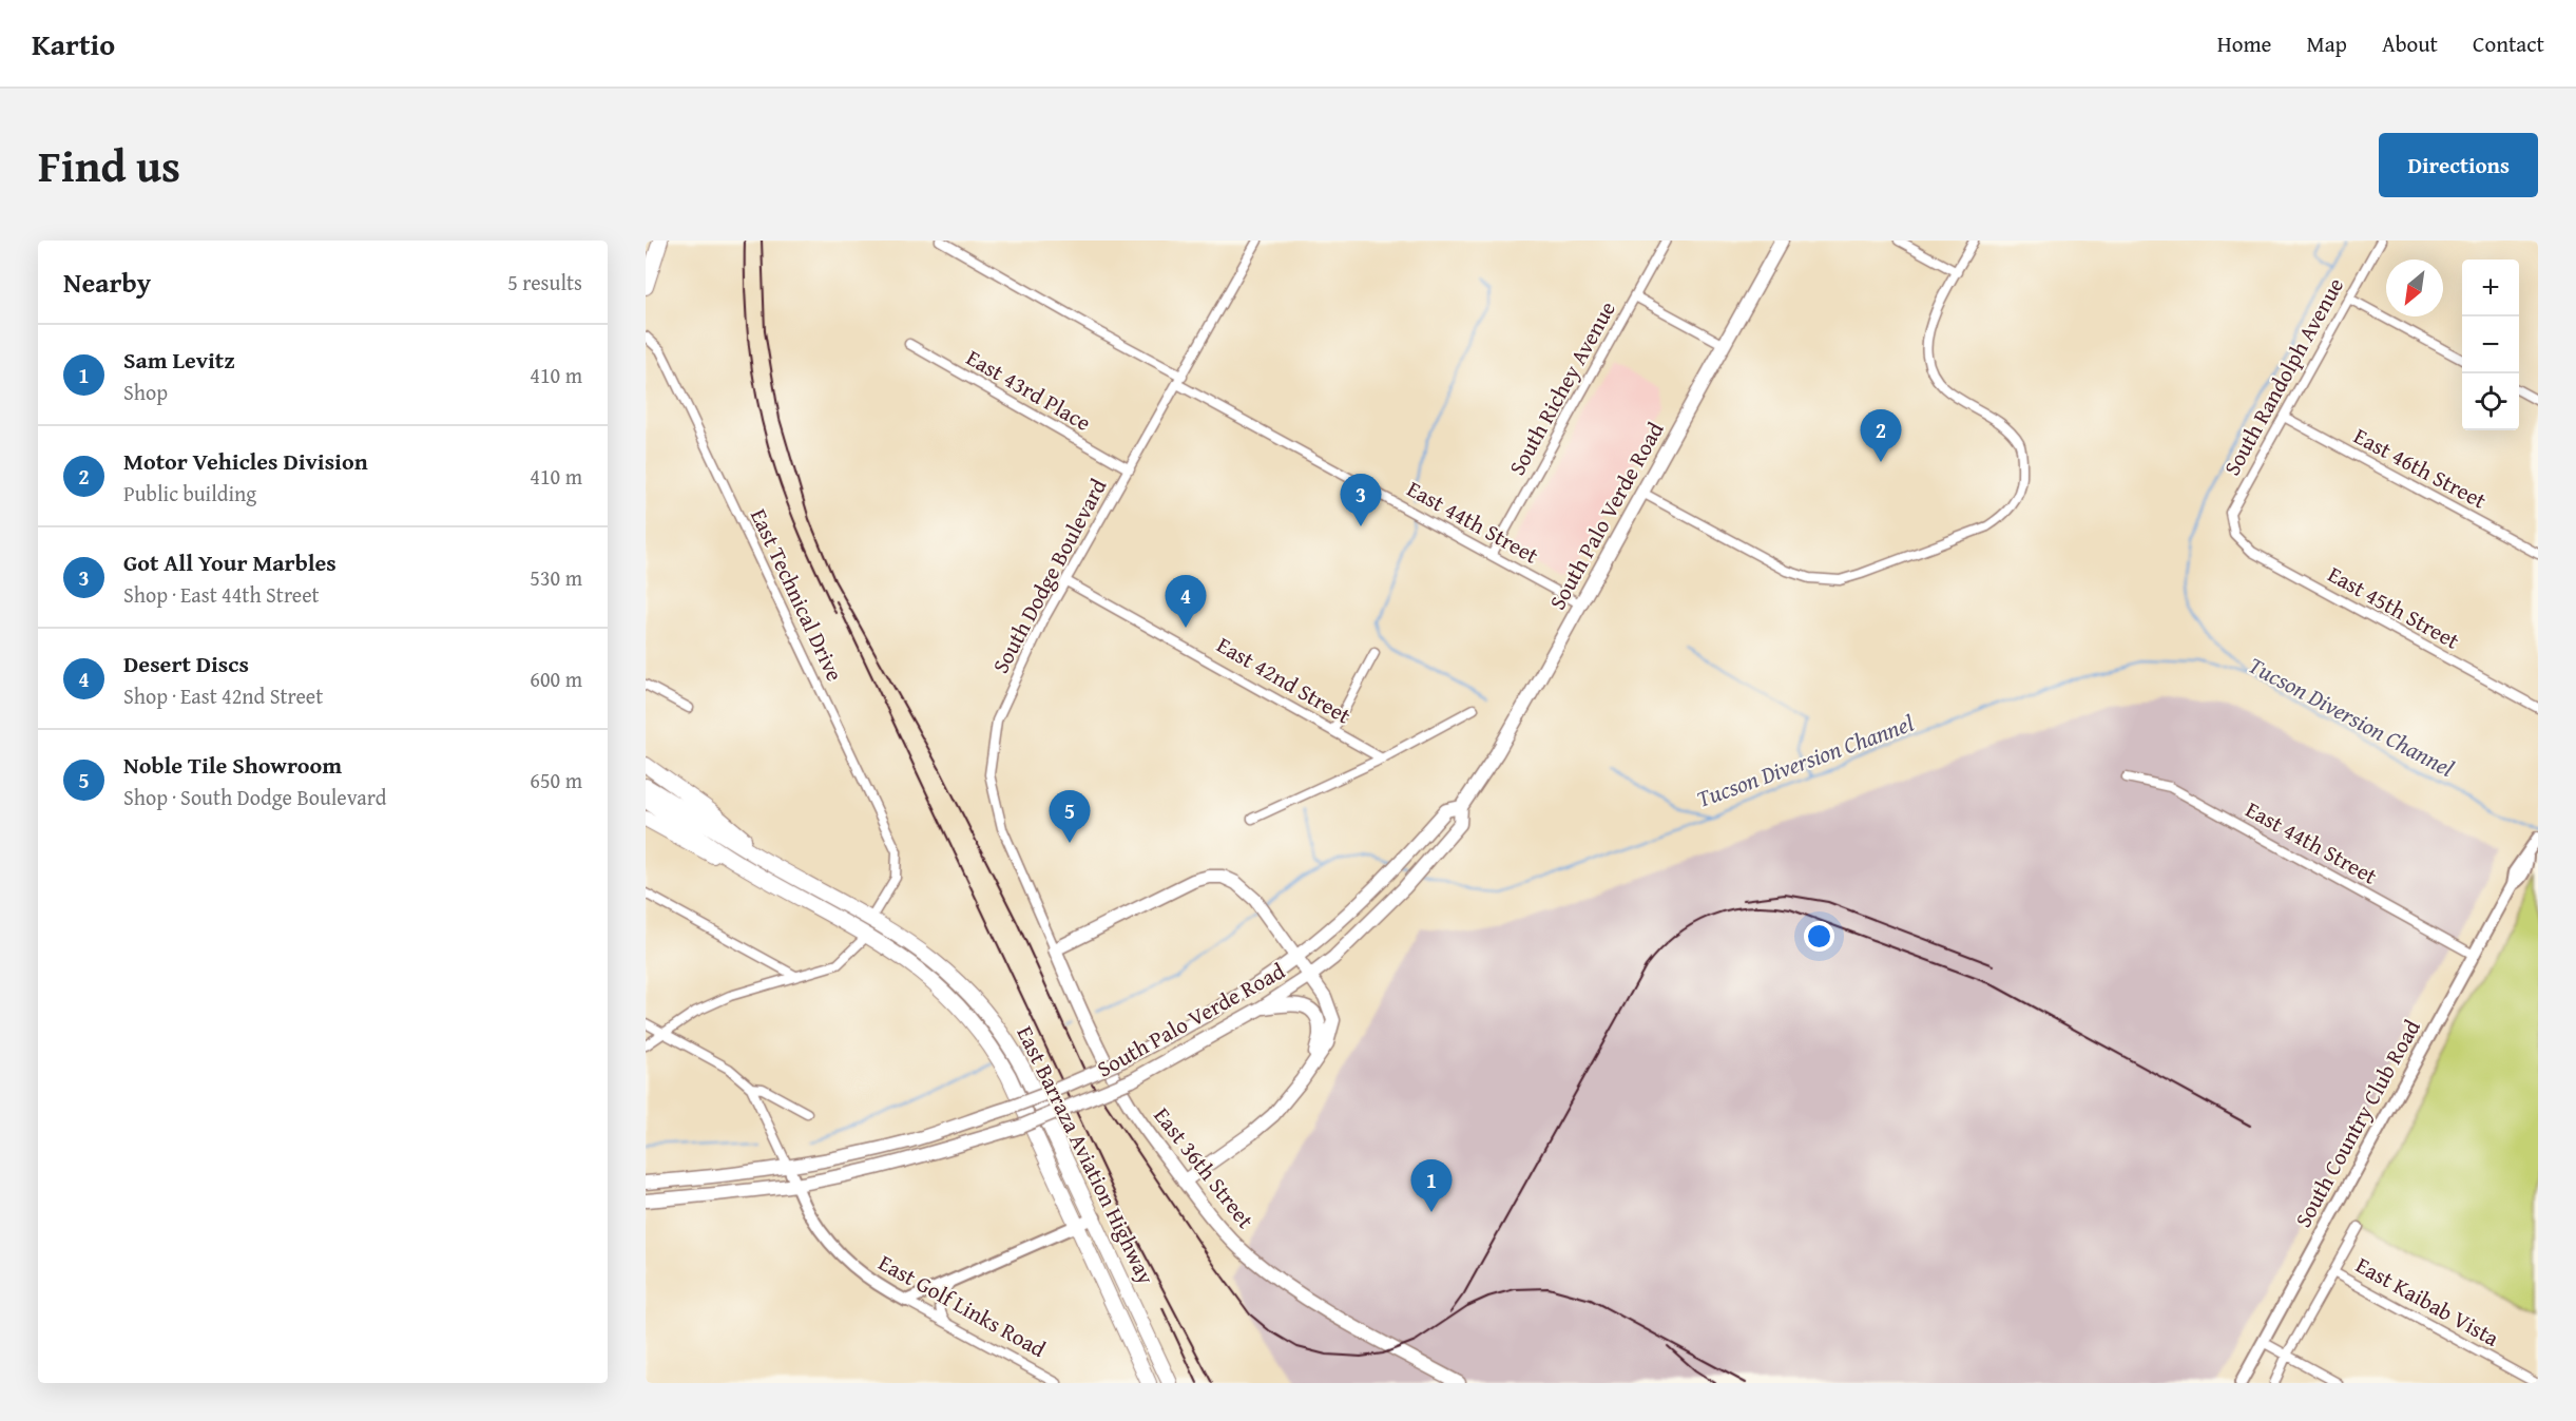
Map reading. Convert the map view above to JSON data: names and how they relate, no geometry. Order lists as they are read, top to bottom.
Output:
{
  "streets": {
    "main road": ["South Palo Verde Road", "East Barraza Aviation Highway", "East 36th Street"],
    "street": [
      "South Randolph Avenue",
      "South Richey Avenue",
      "East 43rd Place",
      "East 46th Street",
      "East 44th Street",
      "South Dodge Boulevard",
      "East Technical Drive",
      "East 45th Street",
      "East 42nd Street",
      "South Country Club Road",
      "East Kaibab Vista",
      "East Golf Links Road"
    ]
  },
  "crossings": [
    ["South Randolph Avenue", "East 46th Street"],
    ["South Randolph Avenue", "East 45th Street"],
    ["South Richey Avenue", "East 44th Street"],
    ["East 43rd Place", "South Dodge Boulevard"],
    ["South Palo Verde Road", "East 44th Street"],
    ["South Palo Verde Road", "East Golf Links Road"],
    ["East 44th Street", "South Dodge Boulevard"],
    ["East 44th Street", "South Country Club Road"],
    ["South Dodge Boulevard", "East 42nd Street"],
    ["South Dodge Boulevard", "East 36th Street"],
    ["East Technical Drive", "East Barraza Aviation Highway"]
  ],
  "water": ["Tucson Diversion Channel"],
  "north": "bottom left",
  "page": {
    "header": "Kartio",
    "nav": [
      "Home",
      "Map",
      "About",
      "Contact"
    ],
    "title": "Find us",
    "buttons": "Directions",
    "heading": ["Nearby", "5 results"],
    "map_buttons": ["+", "−"],
    "list": [
      {
        "mark": "1",
        "name": "Sam Levitz",
        "note": "Shop",
        "value": "410 m"
      },
      {
        "mark": "2",
        "name": "Motor Vehicles Division",
        "note": "Public building",
        "value": "410 m"
      },
      {
        "mark": "3",
        "name": "Got All Your Marbles",
        "note": "Shop · East 44th Street",
        "value": "530 m"
      },
      {
        "mark": "4",
        "name": "Desert Discs",
        "note": "Shop · East 42nd Street",
        "value": "600 m"
      },
      {
        "mark": "5",
        "name": "Noble Tile Showroom",
        "note": "Shop · South Dodge Boulevard",
        "value": "650 m"
      }
    ],
    "pins": [
      "2",
      "3",
      "4",
      "5",
      "1"
    ]
  }
}
